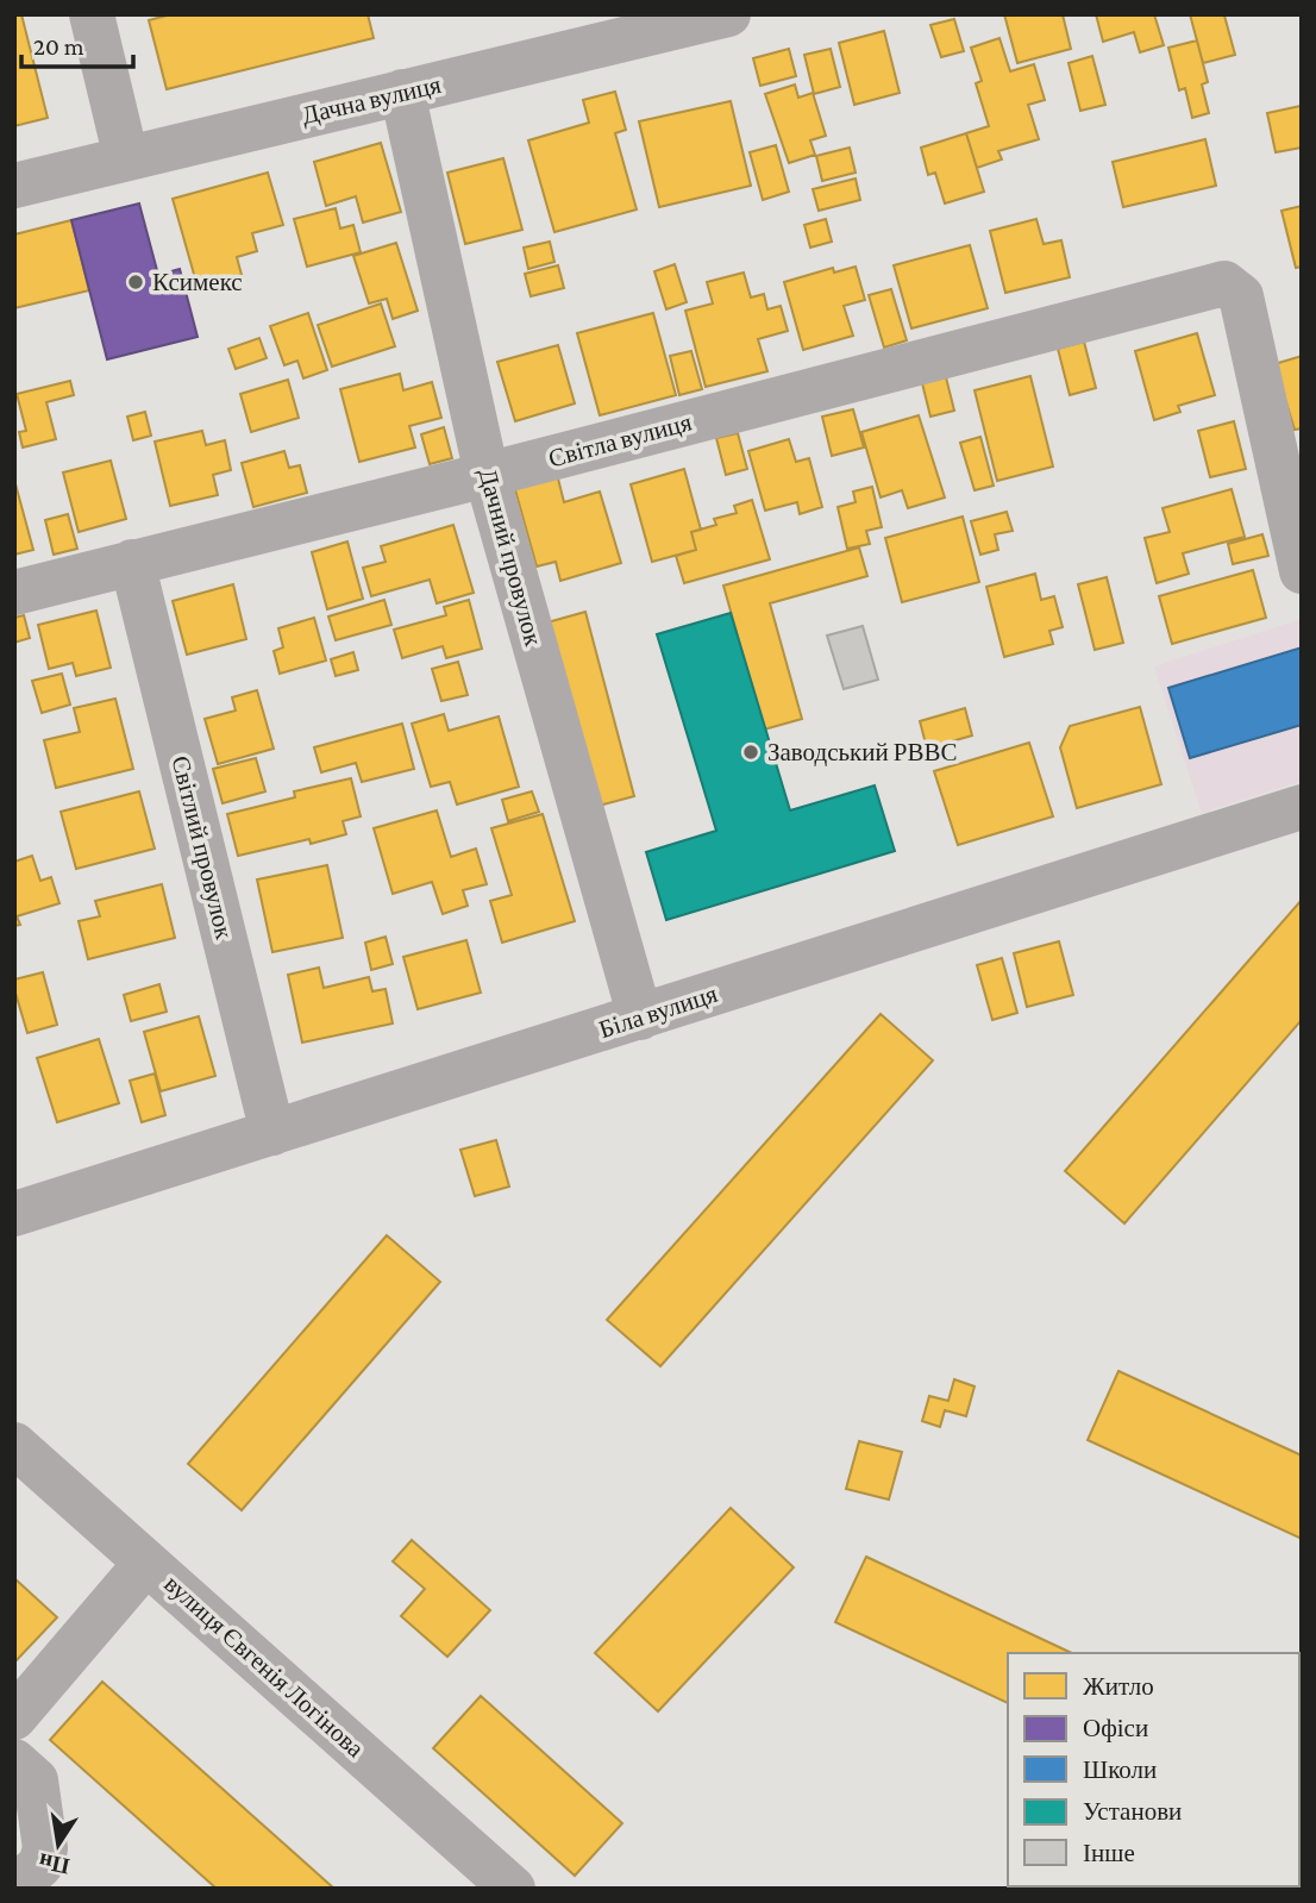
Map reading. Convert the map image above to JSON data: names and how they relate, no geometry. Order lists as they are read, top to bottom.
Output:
{
  "streets": {
    "street": [
      "Дачна вулиця",
      "Світла вулиця",
      "Дачний провулок",
      "Світлий провулок",
      "Біла вулиця",
      "вулиця Євгенія Логінова"
    ]
  },
  "crossings": [
    ["Дачна вулиця", "Дачний провулок"],
    ["Світла вулиця", "Дачний провулок"],
    ["Світла вулиця", "Світлий провулок"],
    ["Дачний провулок", "Біла вулиця"],
    ["Світлий провулок", "Біла вулиця"]
  ],
  "places": ["Ксимекс", "Заводський РВВС"],
  "legend": [
    "Житло",
    "Офіси",
    "Школи",
    "Установи",
    "Інше"
  ],
  "scale_bar": "20 m",
  "north": "bottom"
}
